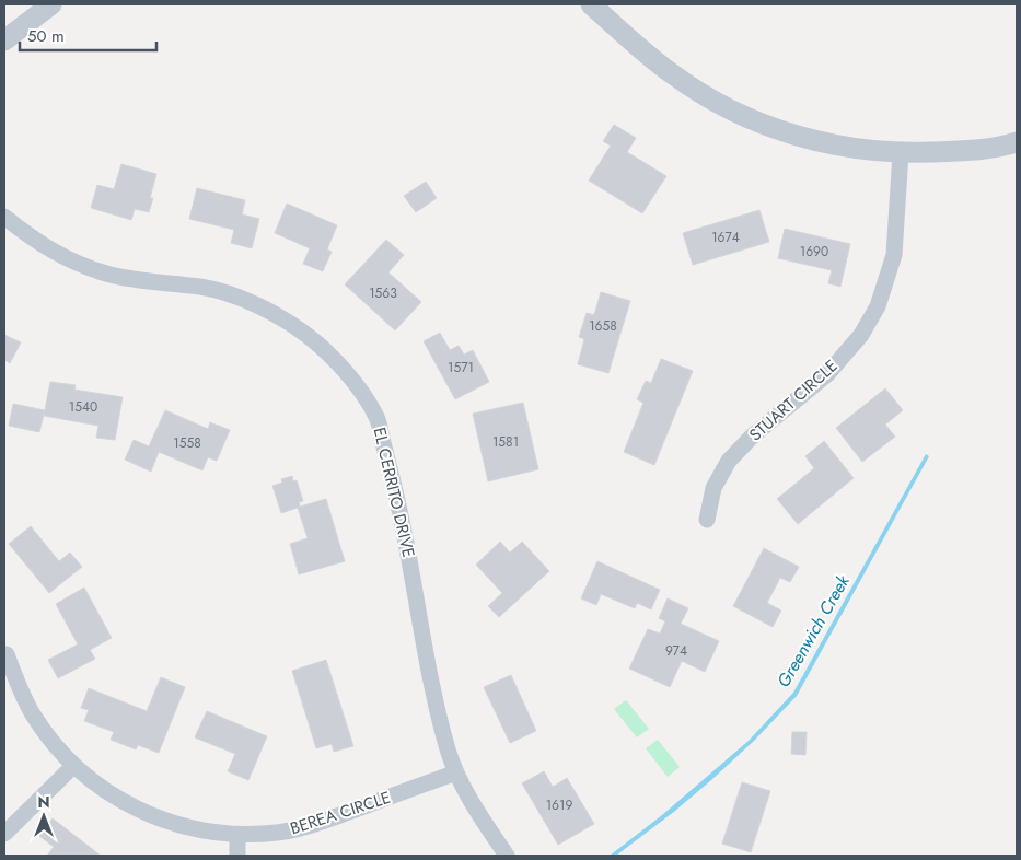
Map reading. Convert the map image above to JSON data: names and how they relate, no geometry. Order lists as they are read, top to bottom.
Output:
{
  "streets": {
    "street": ["STUART CIRCLE", "EL CERRITO DRIVE", "BEREA CIRCLE"]
  },
  "crossings": [
    ["EL CERRITO DRIVE", "BEREA CIRCLE"]
  ],
  "water": ["Greenwich Creek"],
  "house_numbers": [
    "1674",
    "1690",
    "1563",
    "1658",
    "1571",
    "1540",
    "1581",
    "1558",
    "974",
    "1619"
  ],
  "scale_bar": "50 m",
  "north": "top"
}
